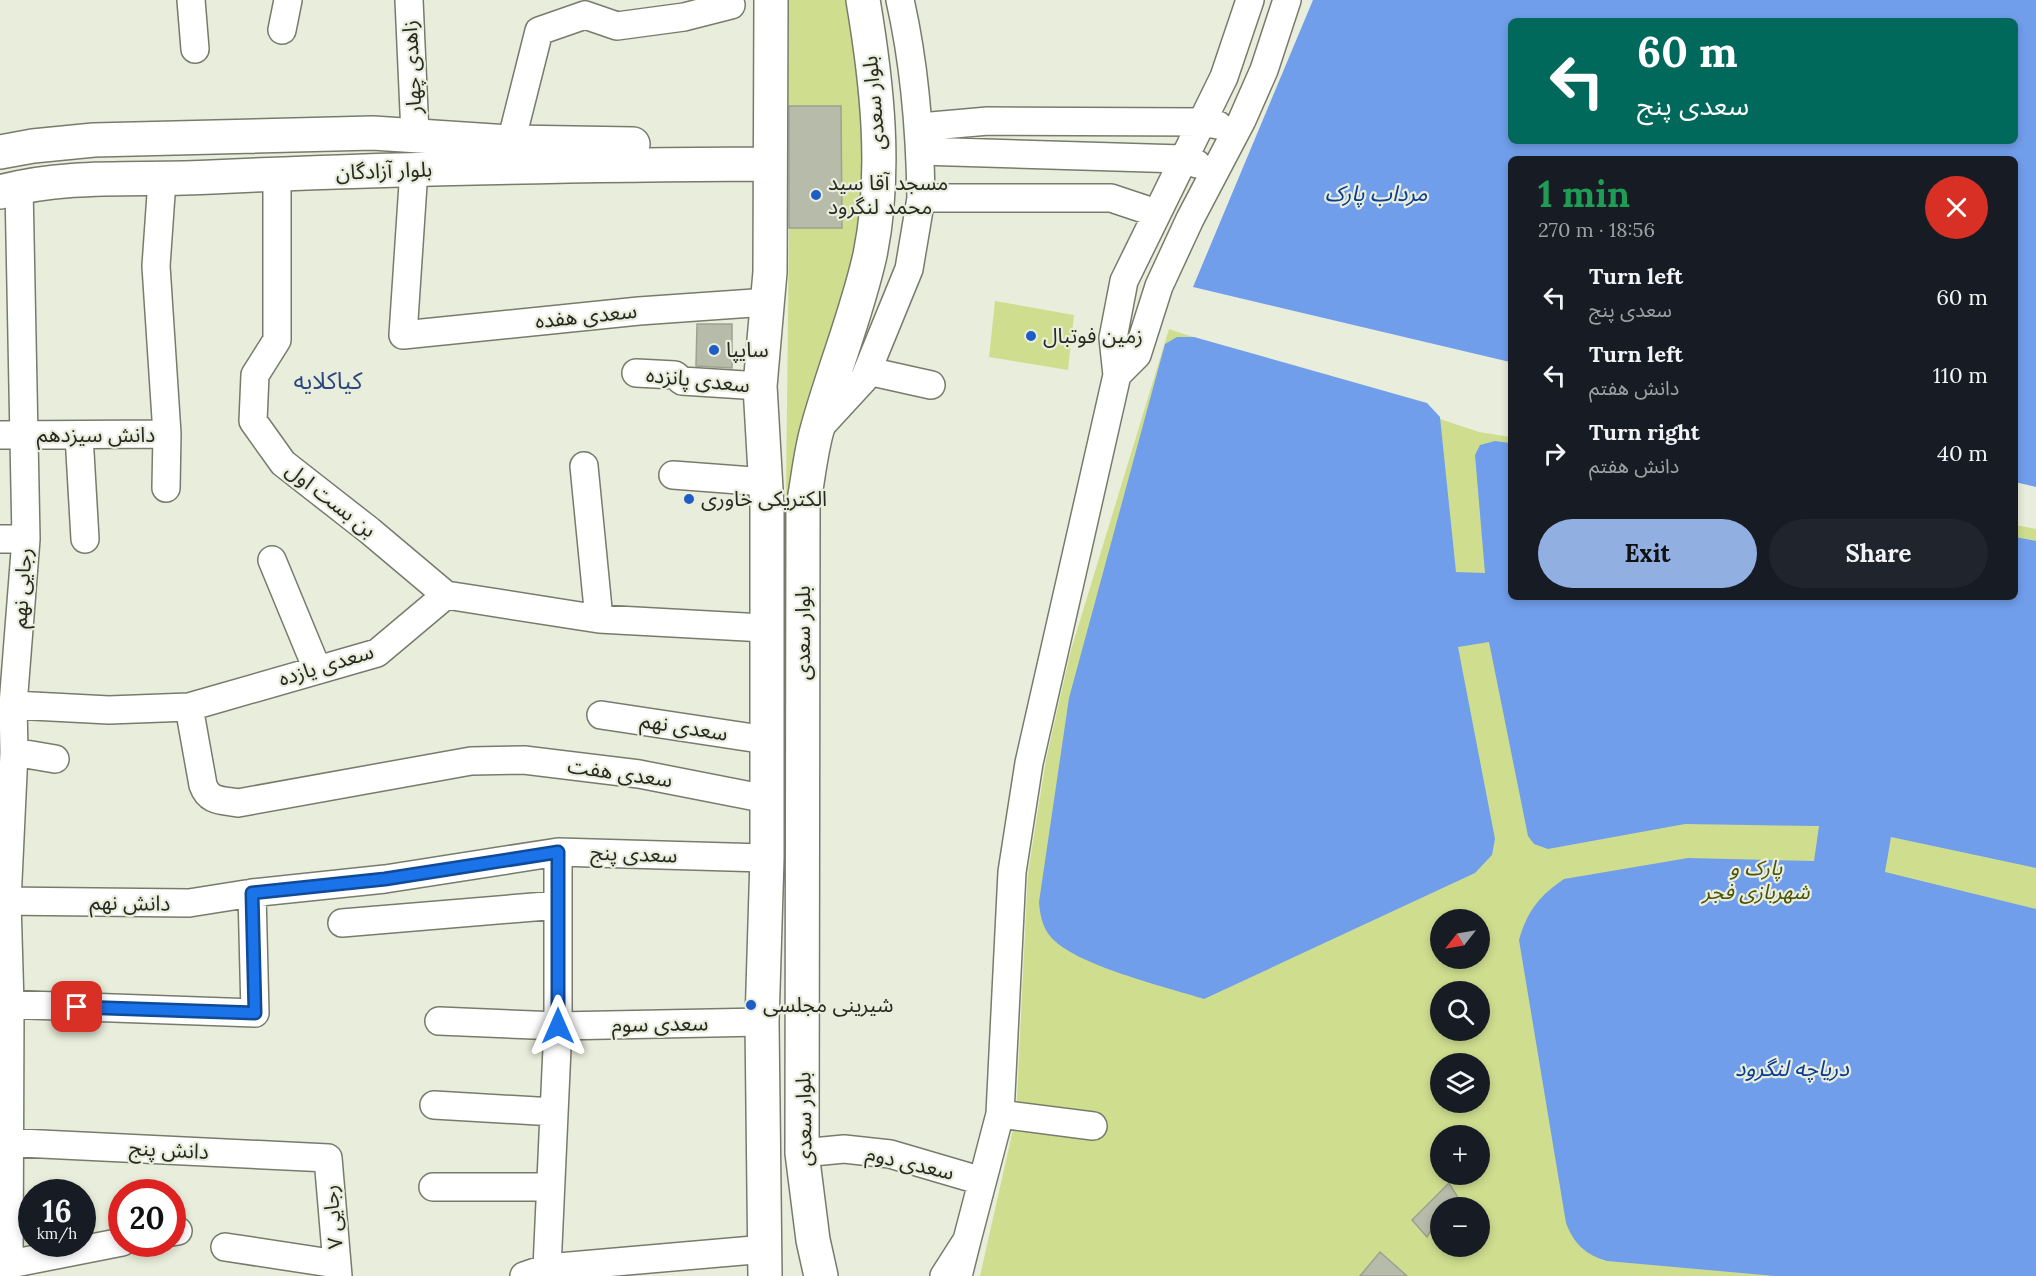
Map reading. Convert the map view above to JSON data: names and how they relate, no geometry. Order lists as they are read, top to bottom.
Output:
{
  "streets": {
    "highway": ["بلوار سعدی", "بلوار آزادگان"],
    "street": [
      "زاهدی چهار",
      "سعدی هفده",
      "سعدی پانزده",
      "دانش سیزدهم",
      "بن بست اول",
      "رجایی نهم",
      "سعدی یازده",
      "سعدی نهم",
      "سعدی هفت",
      "سعدی پنج",
      "دانش نهم",
      "سعدی سوم",
      "دانش پنج",
      "سعدی دوم",
      "رجایی ۷"
    ]
  },
  "crossings": [
    ["زاهدی چهار", "بلوار آزادگان"],
    ["بلوار سعدی", "بلوار آزادگان"],
    ["بلوار سعدی", "سعدی هفده"],
    ["بلوار سعدی", "سعدی پانزده"],
    ["بلوار سعدی", "سعدی نهم"],
    ["بلوار سعدی", "سعدی هفت"],
    ["بلوار سعدی", "سعدی پنج"],
    ["بلوار سعدی", "سعدی سوم"],
    ["بلوار سعدی", "سعدی دوم"],
    ["بلوار آزادگان", "سعدی هفده"],
    ["بلوار آزادگان", "بن بست اول"],
    ["بلوار آزادگان", "رجایی نهم"],
    ["دانش سیزدهم", "رجایی نهم"],
    ["بن بست اول", "سعدی یازده"],
    ["رجایی نهم", "سعدی یازده"],
    ["رجایی نهم", "دانش نهم"],
    ["رجایی نهم", "دانش پنج"],
    ["سعدی یازده", "سعدی هفت"],
    ["سعدی پنج", "دانش نهم"],
    ["دانش پنج", "رجایی ۷"]
  ],
  "districts": ["کیاکلایه"],
  "water": ["مرداب پارک", "دریاچه لنگرود"],
  "parks": ["پارک و شهربازی فجر"],
  "places": [
    "مسجد آقا سید محمد لنگرود",
    "زمین فوتبال",
    "سایپا",
    "الکتریکی خاوری",
    "شیرینی مجلسی"
  ],
  "north": "bottom left",
  "page": {
    "turn": ["60 m", "سعدی پنج"],
    "heading": ["1 min", "270 m · 18:56"],
    "list": [
      {
        "name": "Turn left",
        "note": "سعدی پنج",
        "value": "60 m"
      },
      {
        "name": "Turn left",
        "note": "دانش هفتم",
        "value": "110 m"
      },
      {
        "name": "Turn right",
        "note": "دانش هفتم",
        "value": "40 m"
      }
    ],
    "buttons": ["Exit", "Share"],
    "map_buttons": ["+", "−"],
    "speed": "16 km/h",
    "limit": "20"
  }
}
